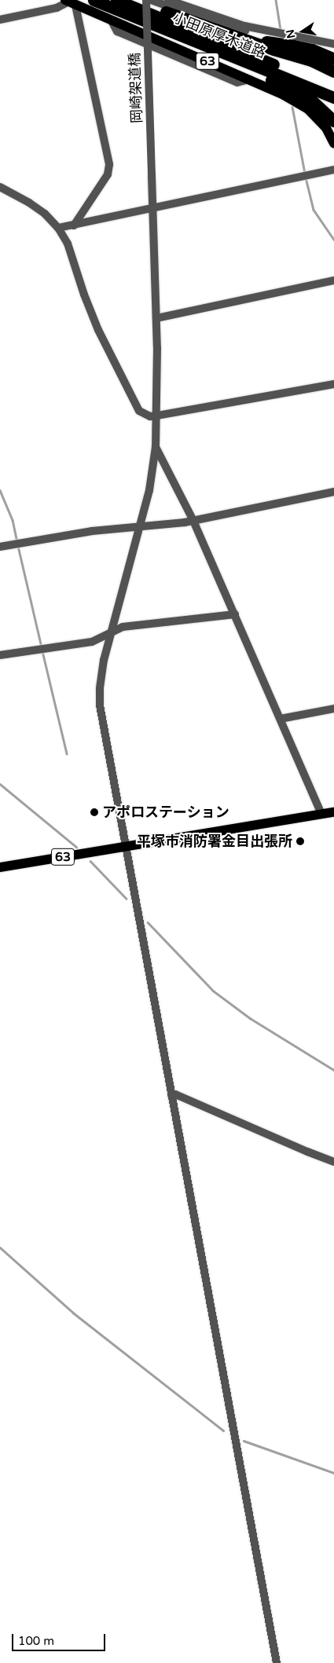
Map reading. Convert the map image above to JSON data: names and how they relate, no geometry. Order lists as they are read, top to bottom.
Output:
{
  "streets": {
    "highway": ["小田原厚木道路"],
    "main road": ["63"],
    "street": ["岡崎架道橋"]
  },
  "crossings": [
    ["63", "岡崎架道橋"]
  ],
  "places": ["アポロステーション", "平塚市消防署金目出張所"],
  "scale_bar": "100 m",
  "north": "left"
}
